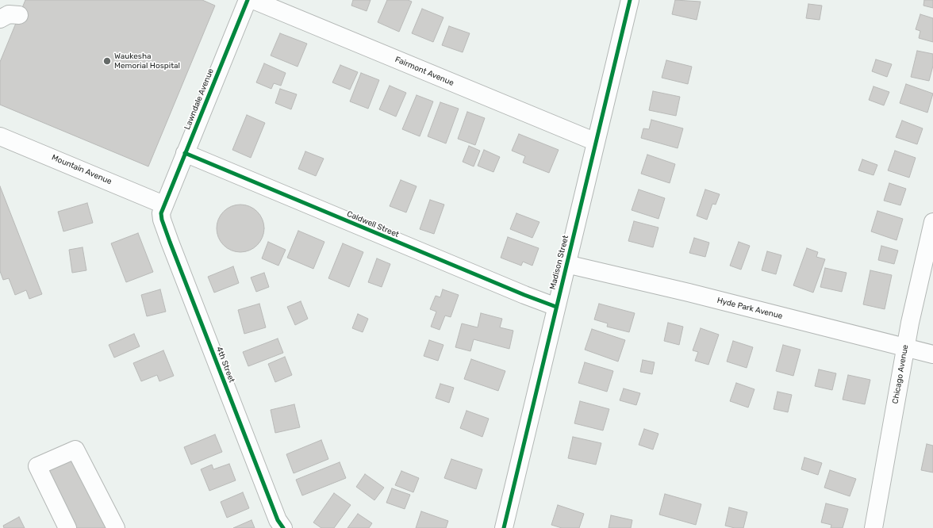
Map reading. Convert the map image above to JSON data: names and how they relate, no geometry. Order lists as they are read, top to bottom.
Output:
{
  "streets": {
    "street": [
      "Fairmont Avenue",
      "Lawndale Avenue",
      "Mountain Avenue",
      "Caldwell Street",
      "Madison Street",
      "Hyde Park Avenue",
      "4th Street",
      "Chicago Avenue"
    ]
  },
  "crossings": [
    ["Fairmont Avenue", "Madison Street"],
    ["Lawndale Avenue", "Mountain Avenue"],
    ["Lawndale Avenue", "Caldwell Street"],
    ["Lawndale Avenue", "4th Street"],
    ["Mountain Avenue", "4th Street"],
    ["Caldwell Street", "Madison Street"],
    ["Madison Street", "Hyde Park Avenue"],
    ["Hyde Park Avenue", "Chicago Avenue"]
  ],
  "places": ["Waukesha Memorial Hospital"]
}
